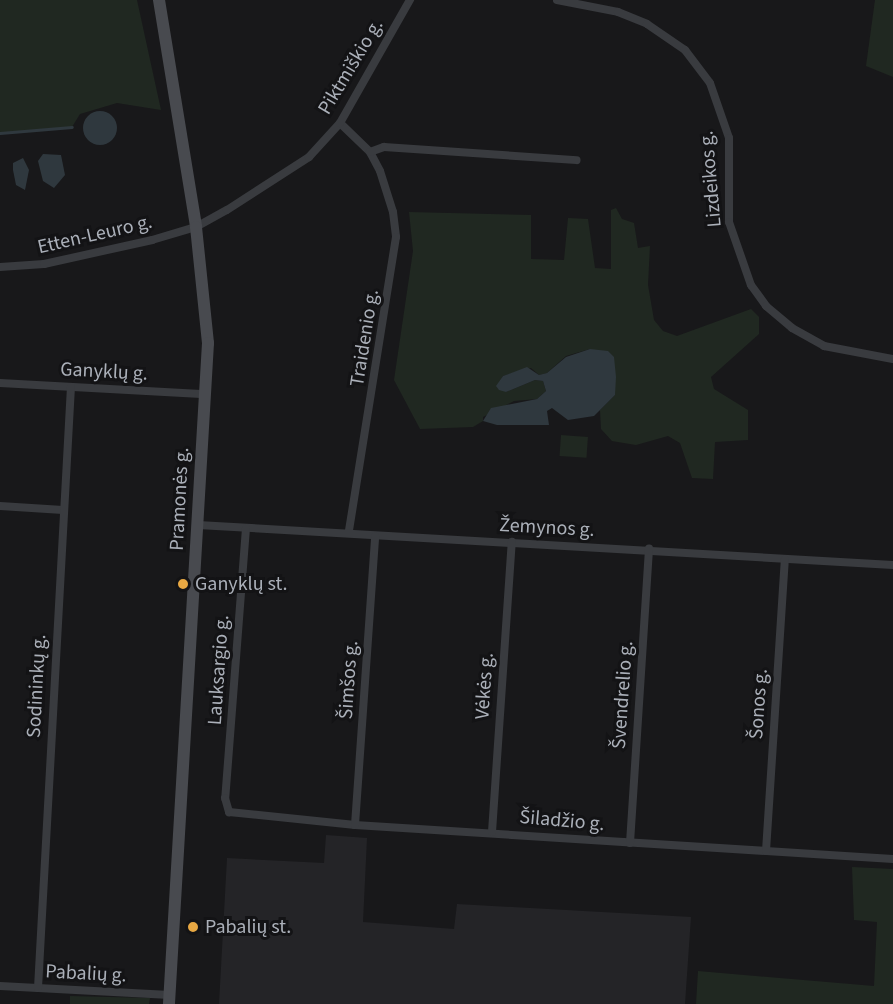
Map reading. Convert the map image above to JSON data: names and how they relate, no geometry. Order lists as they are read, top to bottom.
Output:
{
  "streets": {
    "main road": ["Pramonės g."],
    "street": [
      "Piktmiškio g.",
      "Lizdeikos g.",
      "Etten-Leuro g.",
      "Traidenio g.",
      "Ganyklų g.",
      "Žemynos g.",
      "Lauksargio g.",
      "Šimšos g.",
      "Sodininkų g.",
      "Vėkės g.",
      "Švendrelio g.",
      "Šonos g.",
      "Šiladžio g.",
      "Pabalių g."
    ]
  },
  "crossings": [
    ["Piktmiškio g.", "Etten-Leuro g."],
    ["Piktmiškio g.", "Traidenio g."],
    ["Piktmiškio g.", "Pramonės g."],
    ["Etten-Leuro g.", "Pramonės g."],
    ["Traidenio g.", "Žemynos g."],
    ["Ganyklų g.", "Pramonės g."],
    ["Ganyklų g.", "Sodininkų g."],
    ["Pramonės g.", "Žemynos g."],
    ["Pramonės g.", "Pabalių g."],
    ["Žemynos g.", "Lauksargio g."],
    ["Žemynos g.", "Šimšos g."],
    ["Žemynos g.", "Vėkės g."],
    ["Žemynos g.", "Švendrelio g."],
    ["Žemynos g.", "Šonos g."],
    ["Lauksargio g.", "Šiladžio g."],
    ["Šimšos g.", "Šiladžio g."],
    ["Sodininkų g.", "Pabalių g."],
    ["Vėkės g.", "Šiladžio g."],
    ["Švendrelio g.", "Šiladžio g."],
    ["Šonos g.", "Šiladžio g."]
  ],
  "places": ["Ganyklų st.", "Pabalių st."]
}
